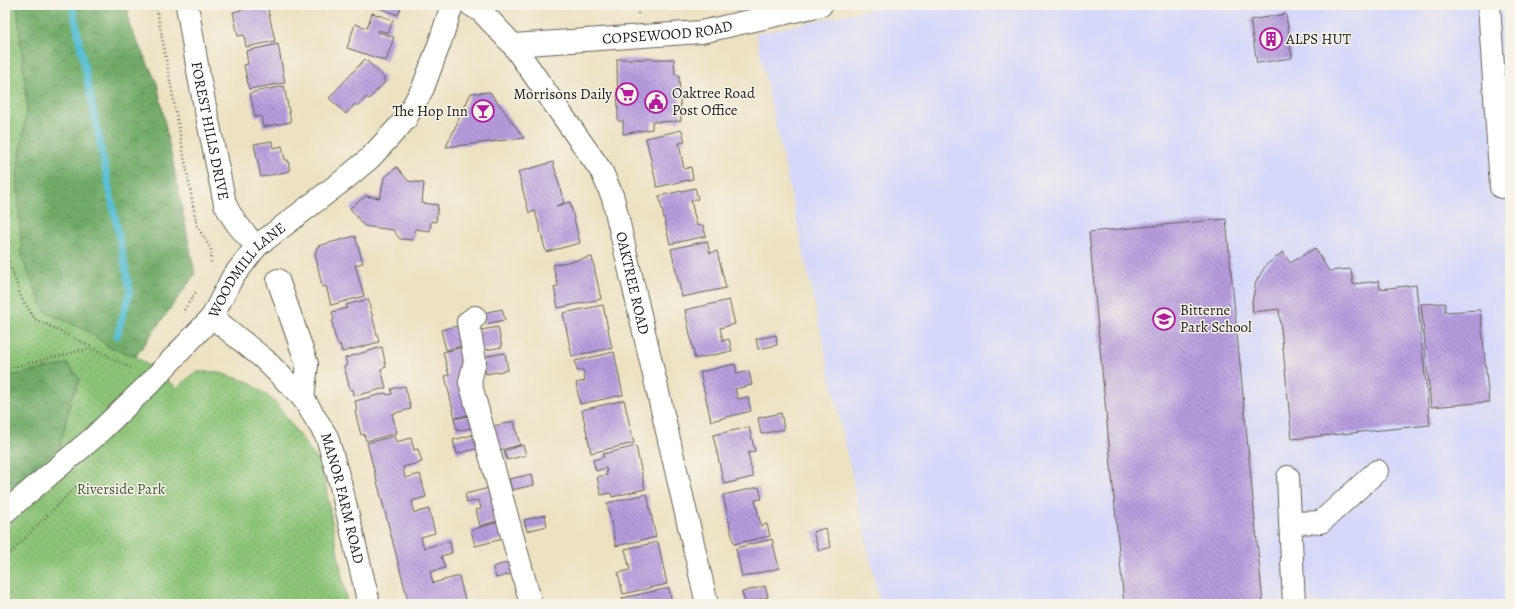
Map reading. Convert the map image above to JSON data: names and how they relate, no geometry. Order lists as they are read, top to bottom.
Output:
{
  "streets": {
    "street": [
      "COPSEWOOD ROAD",
      "FOREST HILLS DRIVE",
      "WOODMILL LANE",
      "OAKTREE ROAD",
      "MANOR FARM ROAD"
    ]
  },
  "crossings": [
    ["COPSEWOOD ROAD", "OAKTREE ROAD"],
    ["FOREST HILLS DRIVE", "WOODMILL LANE"],
    ["WOODMILL LANE", "MANOR FARM ROAD"]
  ],
  "parks": ["Riverside Park"],
  "places": {
    "building": ["ALPS HUT"],
    "supermarket": ["Morrisons Daily"],
    "public building": ["Oaktree Road Post Office"],
    "bar": ["The Hop Inn"],
    "school or university": ["Bitterne Park School"]
  }
}
